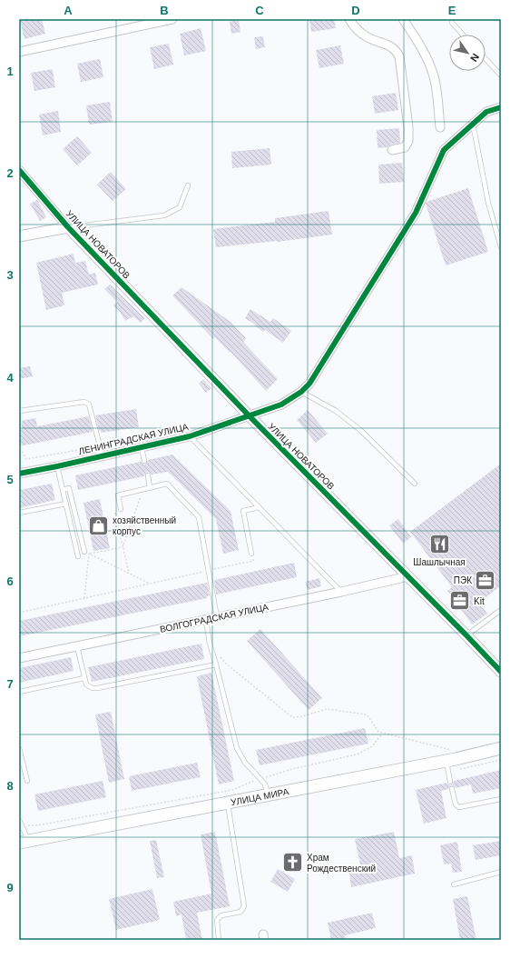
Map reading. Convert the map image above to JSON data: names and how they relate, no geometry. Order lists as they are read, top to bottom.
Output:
{
  "streets": {
    "main road": ["УЛИЦА МИРА"],
    "street": ["УЛИЦА НОВАТОРОВ", "ЛЕНИНГРАДСКАЯ УЛИЦА", "ВОЛГОГРАДСКАЯ УЛИЦА"]
  },
  "crossings": [
    ["УЛИЦА НОВАТОРОВ", "ЛЕНИНГРАДСКАЯ УЛИЦА"],
    ["УЛИЦА НОВАТОРОВ", "ВОЛГОГРАДСКАЯ УЛИЦА"]
  ],
  "places": {
    "shop": ["хозяйственный корпус"],
    "restaurant": ["Шашлычная"],
    "office": ["ПЭК", "Kit"],
    "church": ["Храм Рождественский"]
  },
  "north": "bottom right",
  "grid": {
    "columns": [
      "A",
      "B",
      "C",
      "D",
      "E"
    ],
    "rows": [
      "1",
      "2",
      "3",
      "4",
      "5",
      "6",
      "7",
      "8",
      "9"
    ]
  }
}
